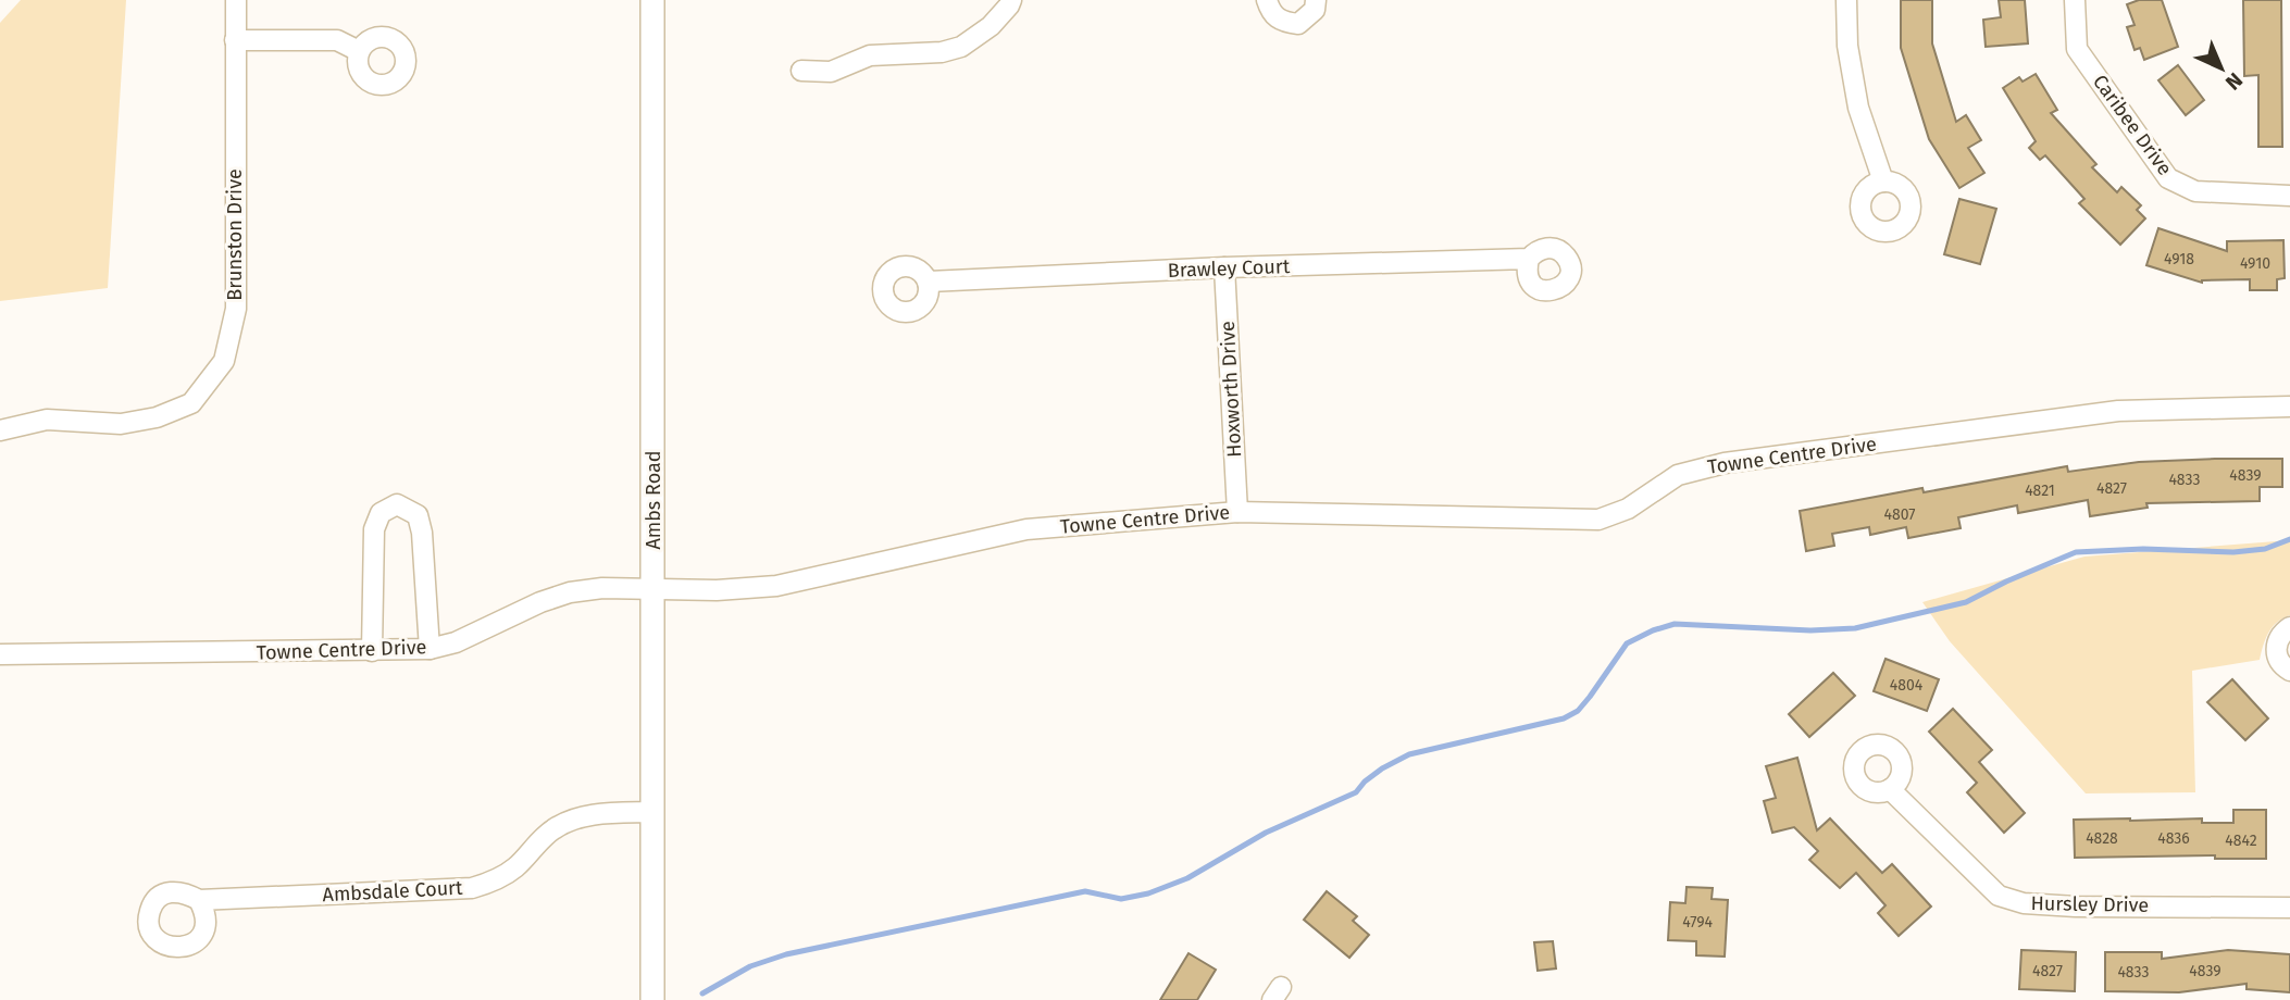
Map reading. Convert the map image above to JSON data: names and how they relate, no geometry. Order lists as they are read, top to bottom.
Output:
{
  "streets": {
    "street": [
      "Caribee Drive",
      "Brunston Drive",
      "Brawley Court",
      "Hoxworth Drive",
      "Towne Centre Drive",
      "Ambs Road",
      "Ambsdale Court",
      "Hursley Drive"
    ]
  },
  "crossings": [
    ["Brawley Court", "Hoxworth Drive"],
    ["Hoxworth Drive", "Towne Centre Drive"],
    ["Towne Centre Drive", "Ambs Road"],
    ["Ambs Road", "Ambsdale Court"]
  ],
  "house_numbers": [
    "4918",
    "4910",
    "4839",
    "4833",
    "4827",
    "4821",
    "4807",
    "4804",
    "4828",
    "4836",
    "4842",
    "4794",
    "4827",
    "4839",
    "4833"
  ],
  "north": "bottom right"
}
